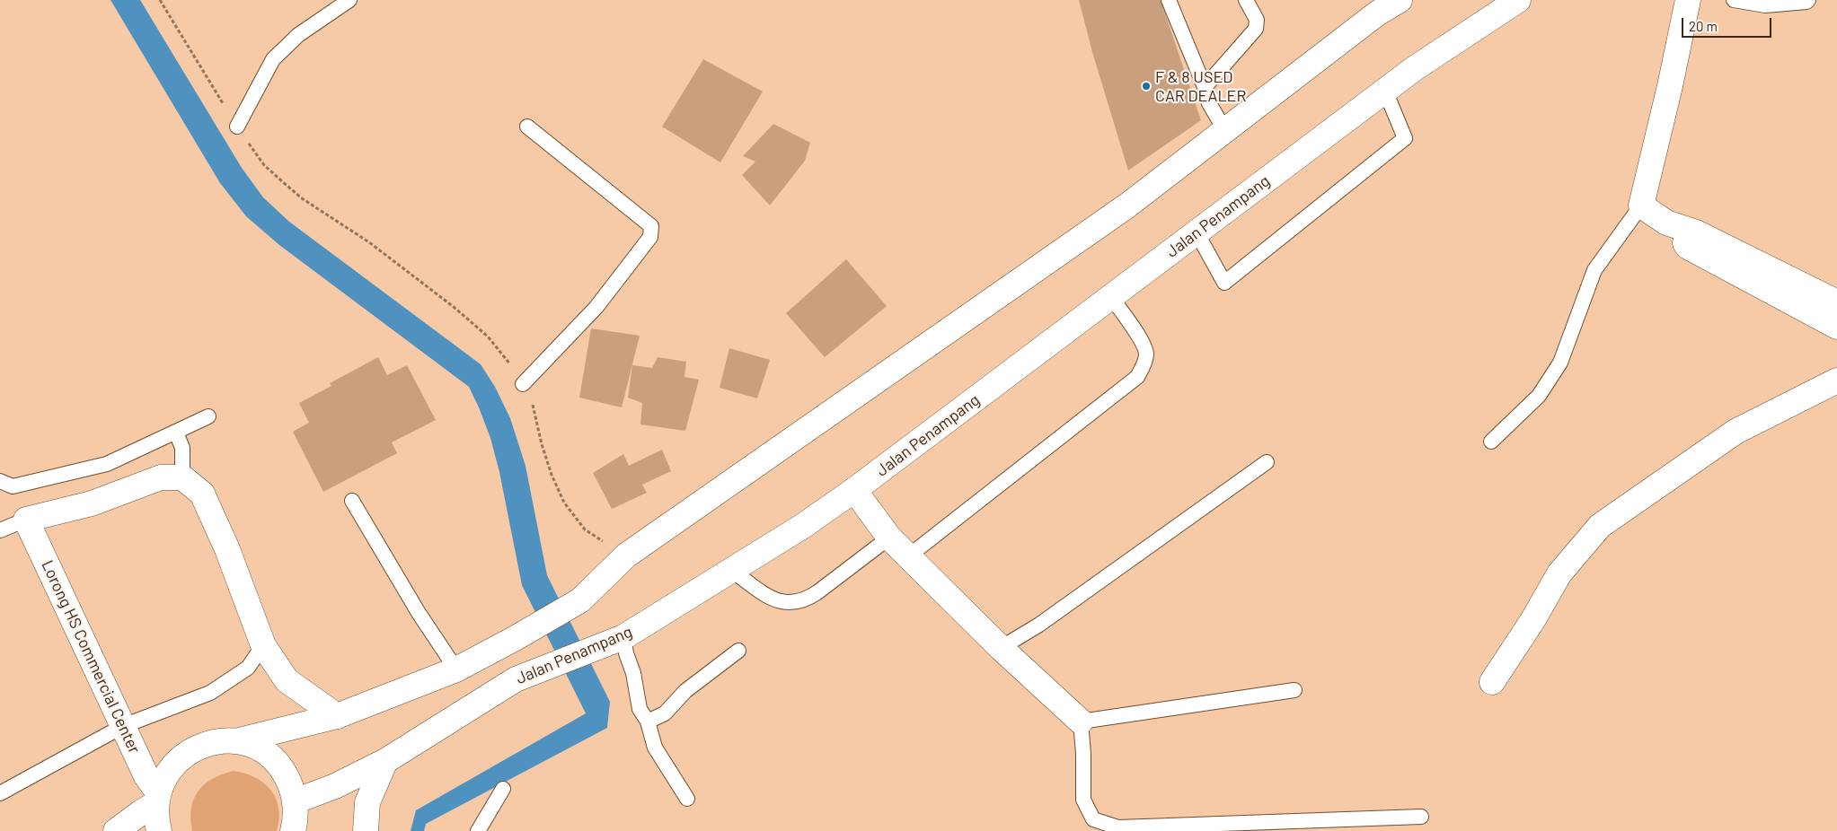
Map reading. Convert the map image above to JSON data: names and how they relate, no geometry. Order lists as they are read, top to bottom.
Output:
{
  "streets": {
    "main road": ["Jalan Penampang", "Lorong HS Commercial Center"]
  },
  "places": ["F & 8 USED CAR DEALER"],
  "scale_bar": "20 m"
}
